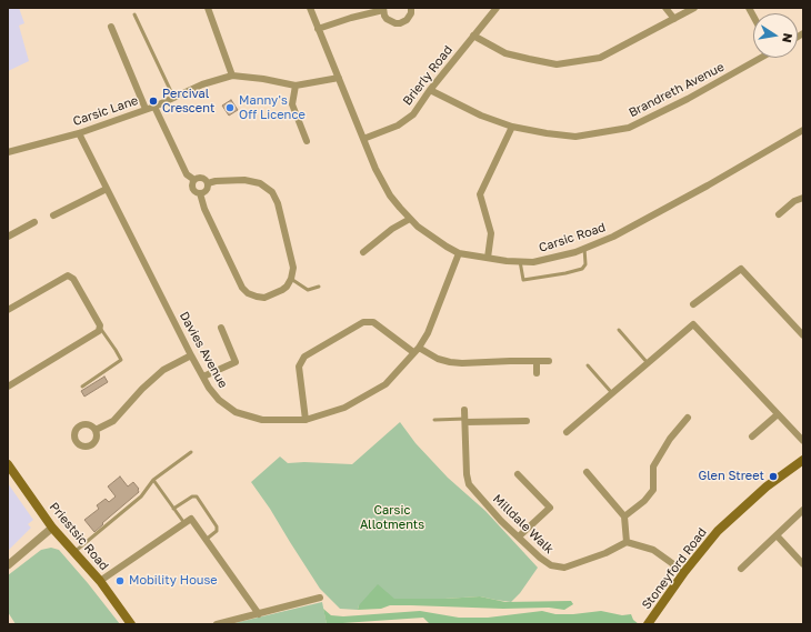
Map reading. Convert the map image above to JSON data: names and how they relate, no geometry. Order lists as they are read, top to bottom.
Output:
{
  "streets": {
    "main road": ["Priestsic Road", "Stoneyford Road"],
    "street": [
      "Brierly Road",
      "Brandreth Avenue",
      "Carsic Lane",
      "Carsic Road",
      "Davies Avenue",
      "Milldale Walk"
    ]
  },
  "crossings": [
    ["Brierly Road", "Brandreth Avenue"],
    ["Brierly Road", "Carsic Road"],
    ["Carsic Lane", "Carsic Road"],
    ["Carsic Lane", "Davies Avenue"],
    ["Carsic Road", "Davies Avenue"]
  ],
  "parks": ["Carsic Allotments"],
  "places": [
    "Percival Crescent",
    "Manny's Off Licence",
    "Glen Street",
    "Mobility House"
  ],
  "north": "right"
}
